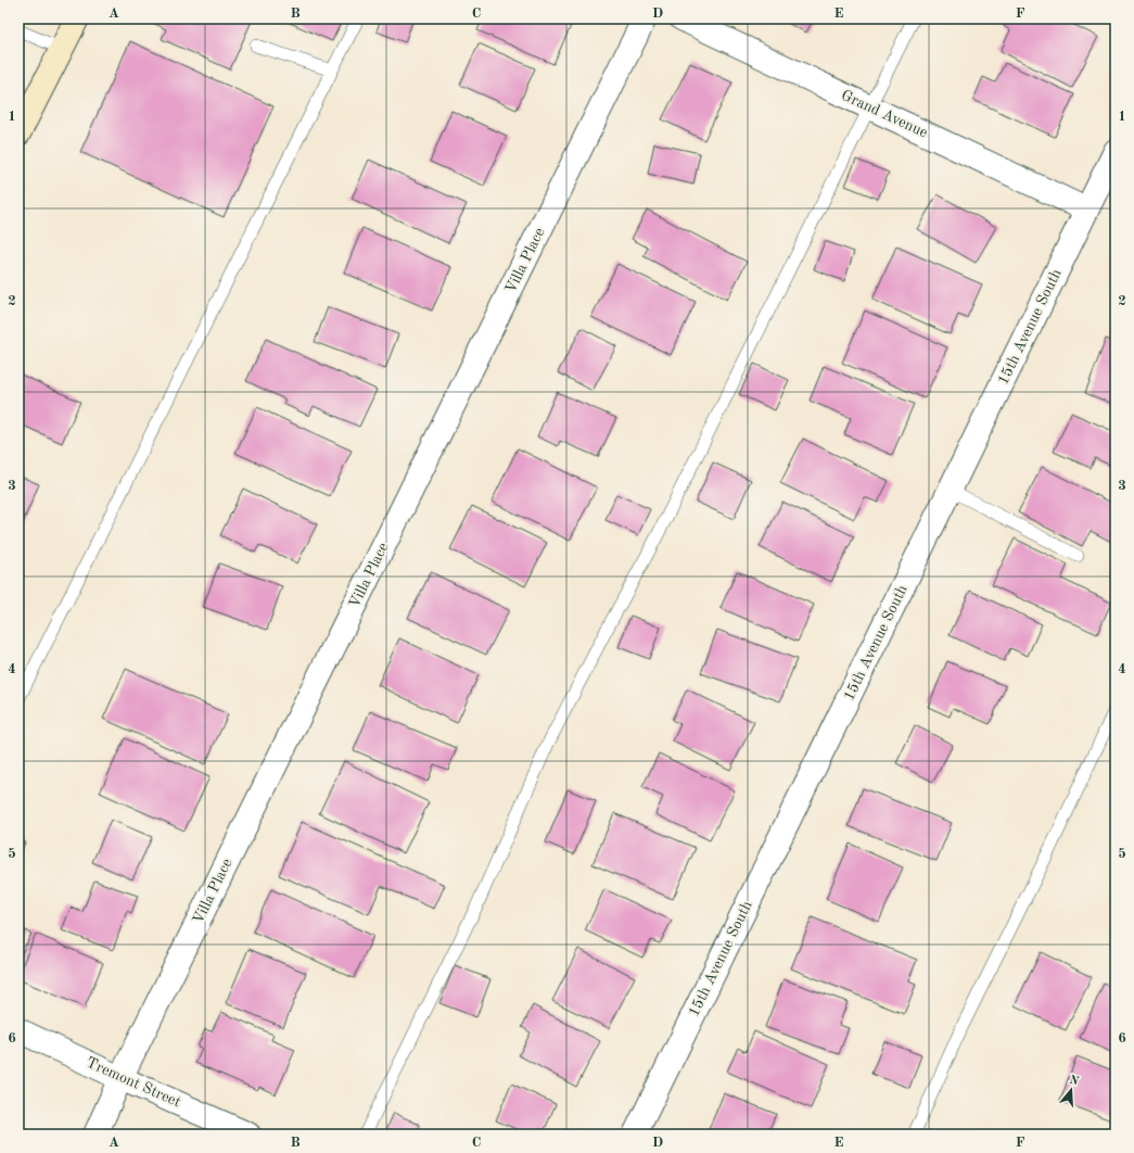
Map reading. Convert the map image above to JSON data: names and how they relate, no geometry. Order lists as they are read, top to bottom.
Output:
{
  "streets": {
    "street": [
      "Grand Avenue",
      "Villa Place",
      "15th Avenue South",
      "Tremont Street"
    ]
  },
  "crossings": [
    ["Grand Avenue", "15th Avenue South"],
    ["Villa Place", "Tremont Street"]
  ],
  "north": "top",
  "grid": {
    "columns": [
      "A",
      "B",
      "C",
      "D",
      "E",
      "F"
    ],
    "rows": [
      "1",
      "2",
      "3",
      "4",
      "5",
      "6"
    ]
  }
}
